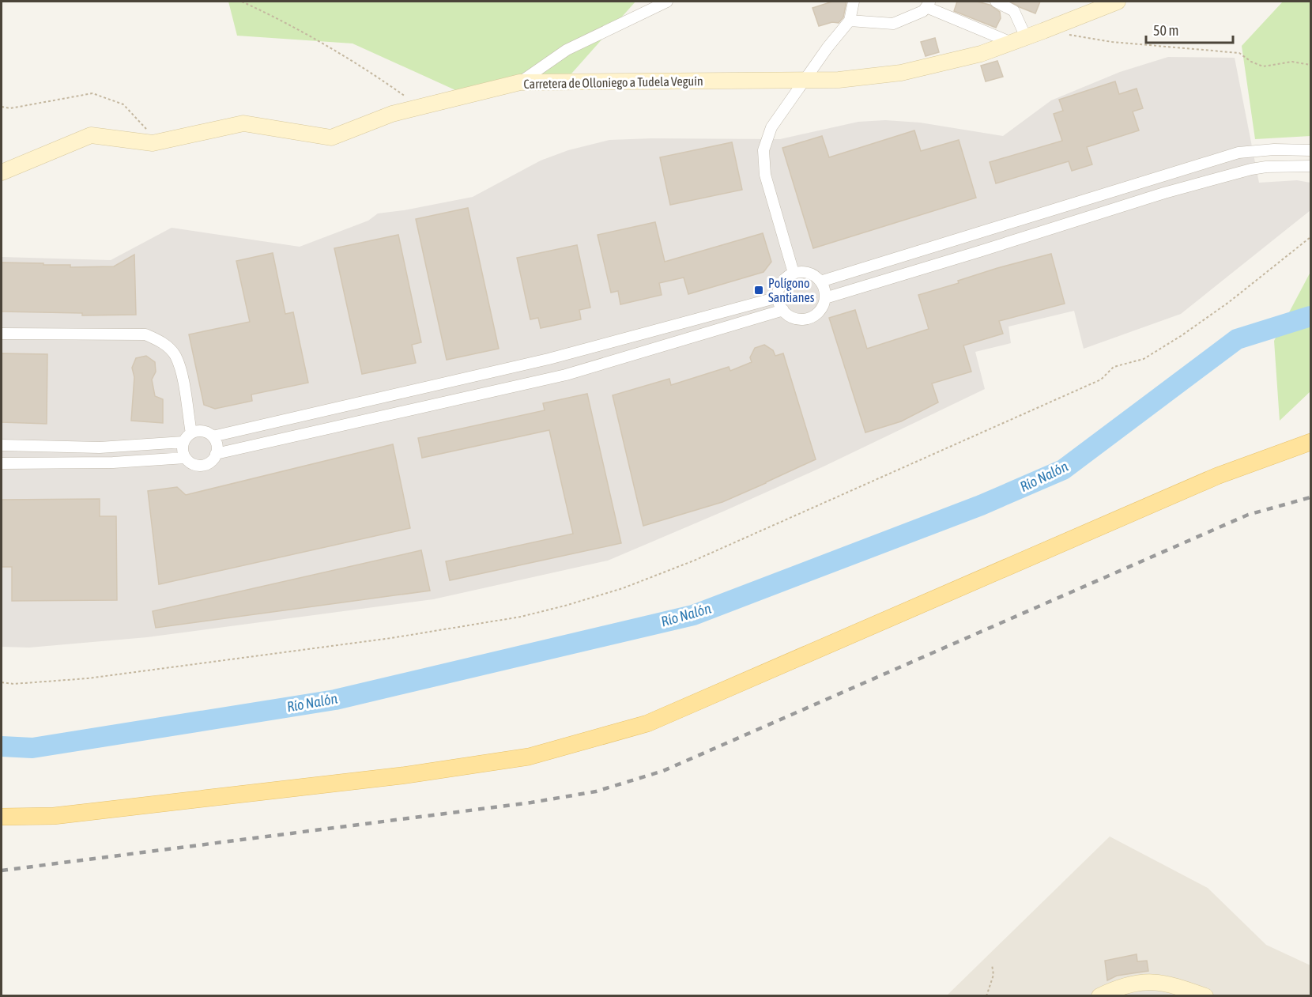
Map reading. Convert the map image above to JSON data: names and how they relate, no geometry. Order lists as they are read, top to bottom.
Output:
{
  "streets": {
    "street": ["Carretera de Olloniego a Tudela Veguín"]
  },
  "water": ["Río Nalón"],
  "places": {
    "transit": ["Polígono Santianes"]
  },
  "scale_bar": "50 m"
}
